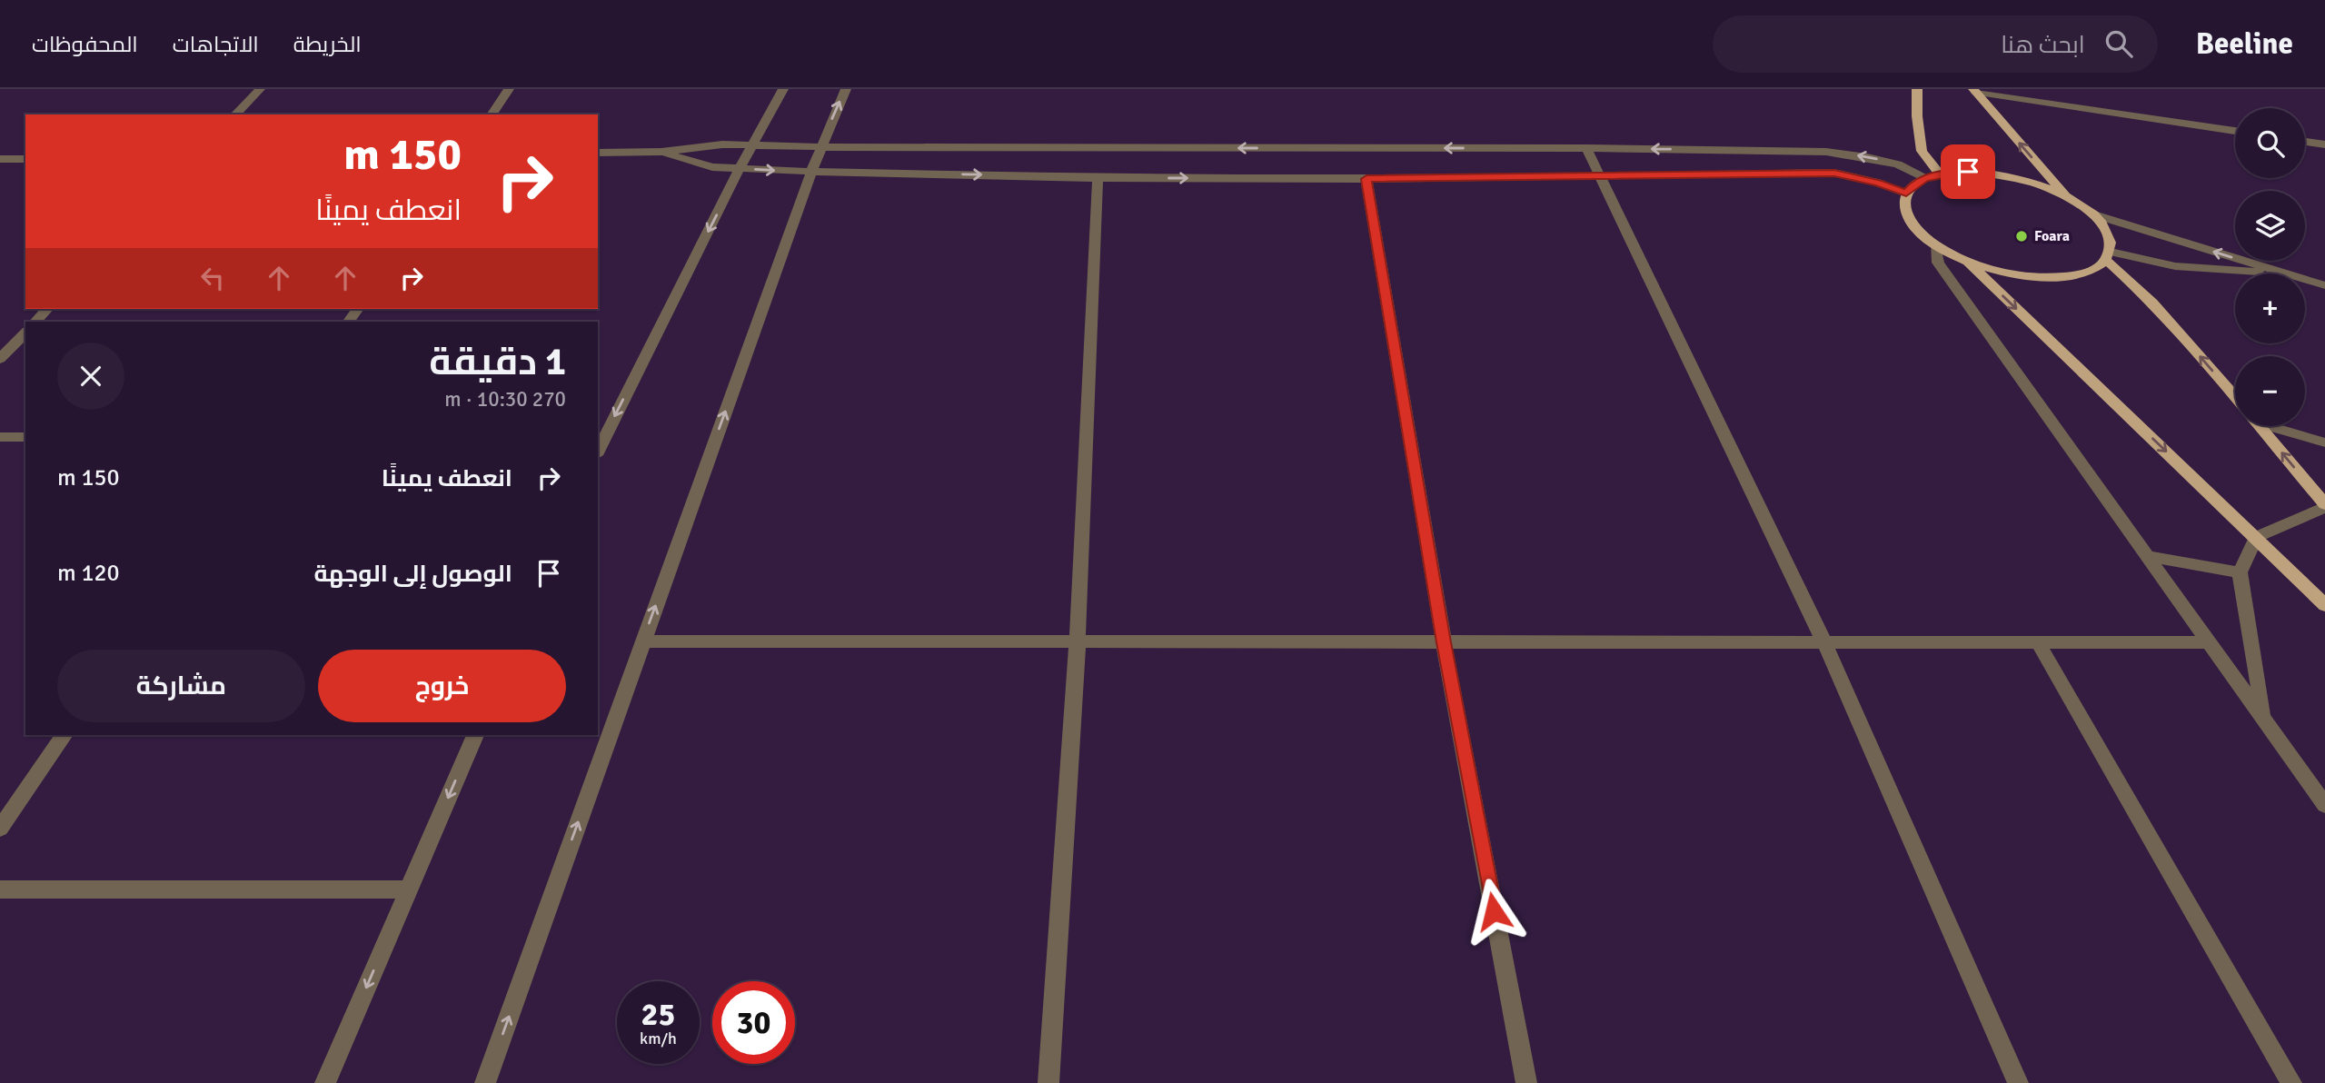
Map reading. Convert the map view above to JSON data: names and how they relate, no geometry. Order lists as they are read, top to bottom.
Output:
{
  "places": ["Foara"],
  "page": {
    "header": "Beeline",
    "search": "ابحث هنا",
    "nav": ["الخريطة", "الاتجاهات", "المحفوظات"],
    "map_buttons": ["+", "−"],
    "turn": ["150 m", "انعطف يمينًا"],
    "heading": ["1 دقيقة", "270 m · 10:30"],
    "list": [
      {
        "name": "انعطف يمينًا",
        "value": "150 m"
      },
      {
        "name": "الوصول إلى الوجهة",
        "value": "120 m"
      }
    ],
    "buttons": ["خروج", "مشاركة"],
    "speed": "25 km/h",
    "limit": "30"
  }
}
